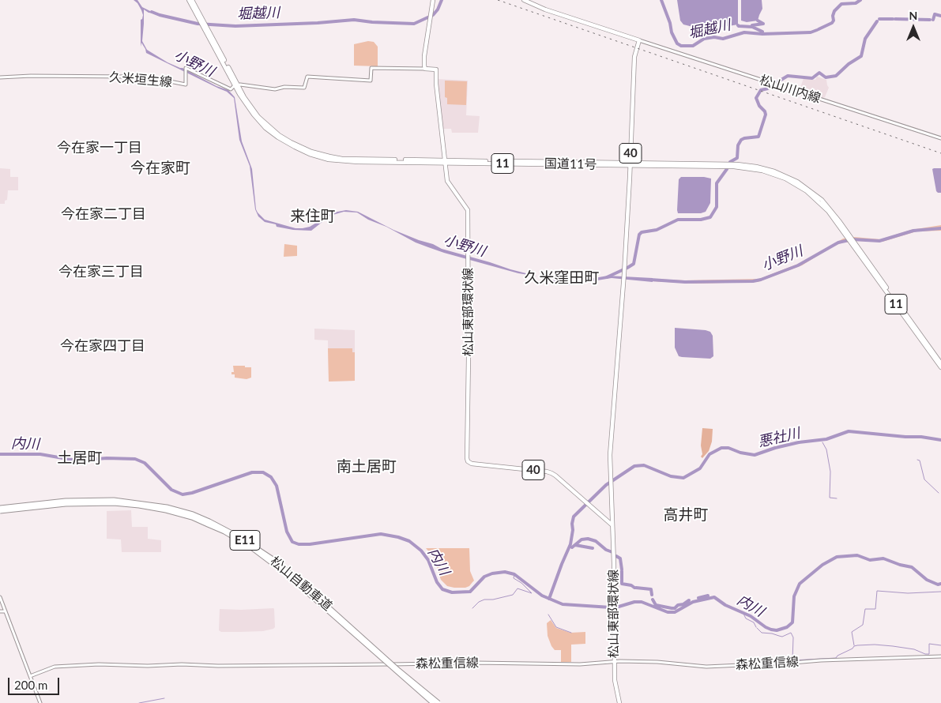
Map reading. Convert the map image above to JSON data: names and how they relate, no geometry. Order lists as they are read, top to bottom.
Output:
{
  "streets": {
    "highway": ["E11", "松山自動車道"],
    "main road": [
      "久米垣生線",
      "松山川内線",
      "40",
      "11",
      "国道11号",
      "松山東部環状線",
      "森松重信線"
    ]
  },
  "crossings": [
    ["久米垣生線", "国道11号"],
    ["久米垣生線", "松山東部環状線"],
    ["松山川内線", "松山東部環状線"],
    ["国道11号", "松山東部環状線"],
    ["松山東部環状線", "森松重信線"]
  ],
  "districts": [
    "今在家一丁目",
    "今在家町",
    "今在家二丁目",
    "来住町",
    "今在家三丁目",
    "久米窪田町",
    "今在家四丁目",
    "土居町",
    "南土居町",
    "高井町"
  ],
  "water": [
    "堀越川",
    "小野川",
    "悪社川",
    "内川"
  ],
  "scale_bar": "200 m",
  "north": "top"
}
